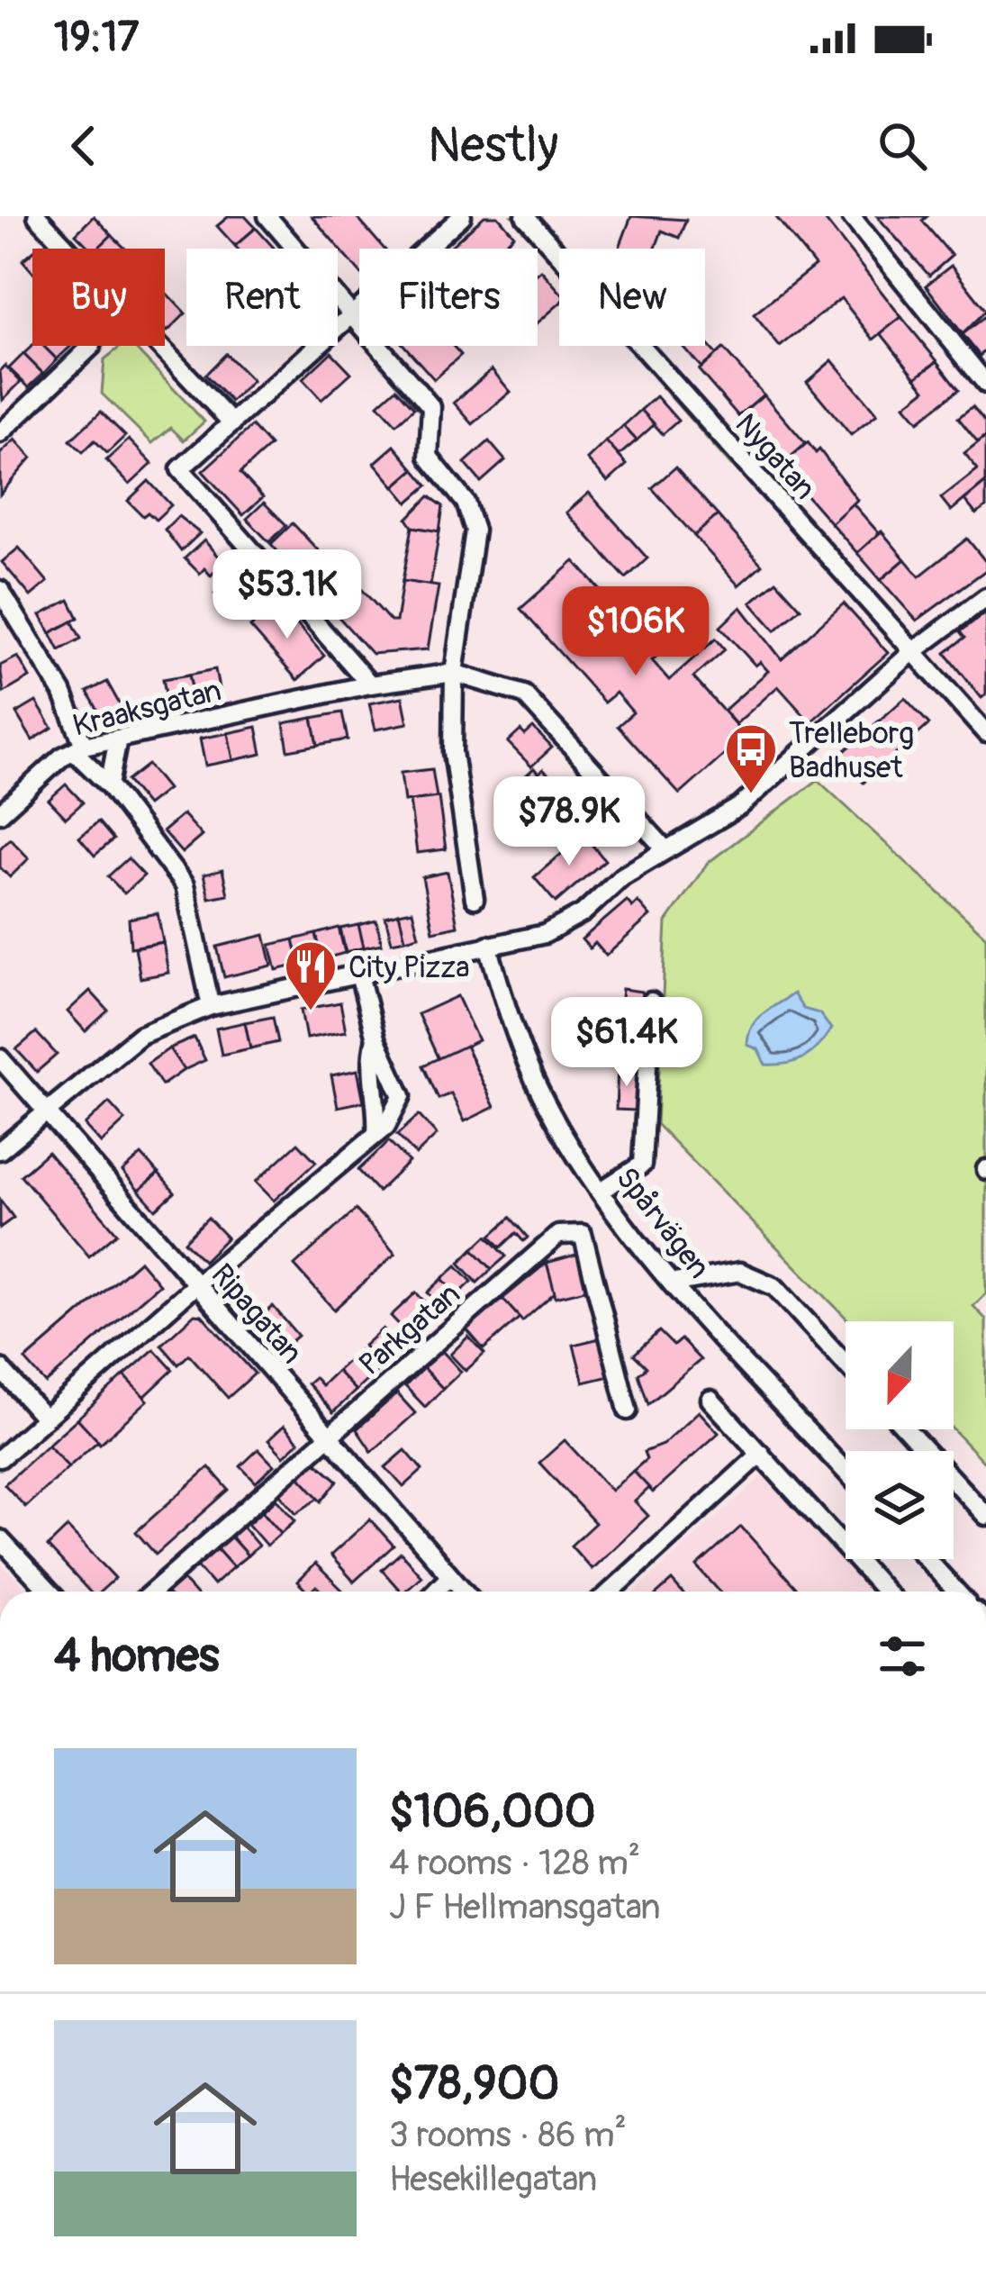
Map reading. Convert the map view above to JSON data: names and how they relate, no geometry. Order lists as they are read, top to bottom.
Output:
{
  "streets": {
    "street": [
      "Nygatan",
      "Kraaksgatan",
      "Spårvägen",
      "Ripagatan",
      "Parkgatan"
    ]
  },
  "crossings": [
    ["Ripagatan", "Parkgatan"]
  ],
  "places": {
    "bus stop": ["Trelleborg Badhuset"],
    "restaurant": ["City Pizza"]
  },
  "north": "bottom",
  "page": {
    "status": "19:17",
    "header": "Nestly",
    "chip": [
      "Buy",
      "Rent",
      "Filters",
      "New"
    ],
    "price": [
      "$53.1K",
      "$106K",
      "$78.9K",
      "$61.4K"
    ],
    "heading": "4 homes",
    "list": [
      {
        "name": "$106,000",
        "note": "4 rooms · 128 m² · J F Hellmansgatan"
      },
      {
        "name": "$78,900",
        "note": "3 rooms · 86 m² · Hesekillegatan"
      }
    ]
  }
}
